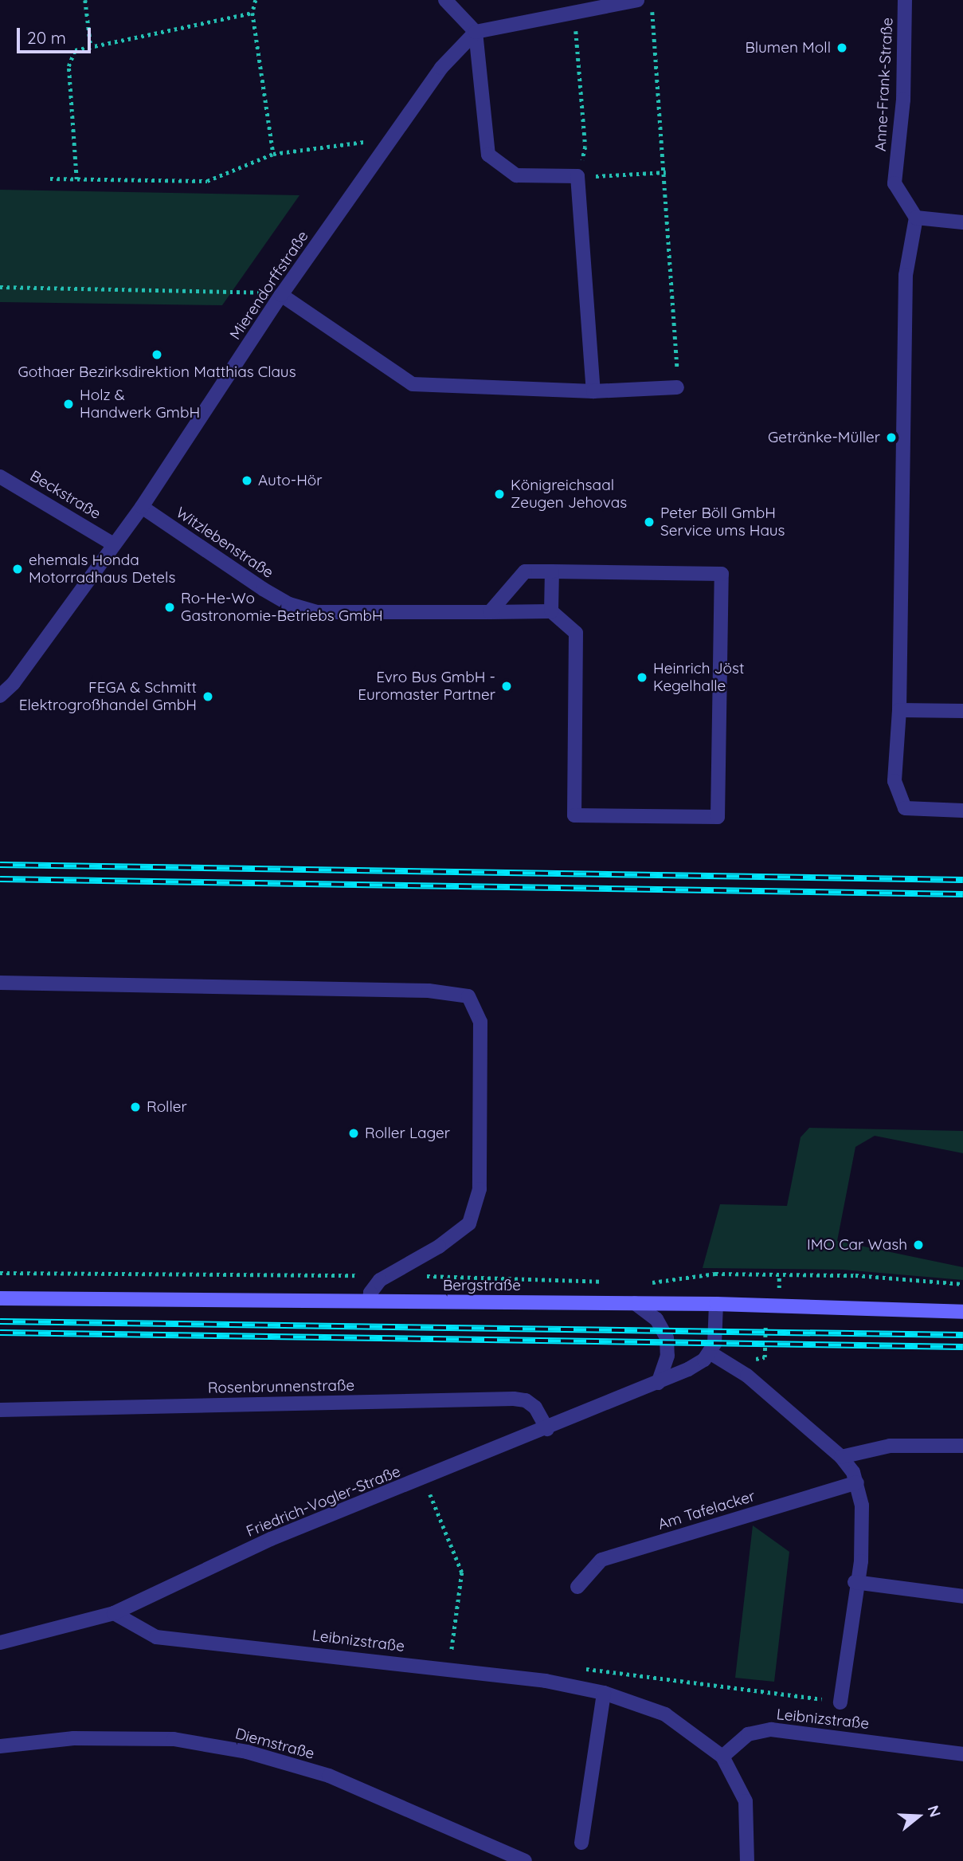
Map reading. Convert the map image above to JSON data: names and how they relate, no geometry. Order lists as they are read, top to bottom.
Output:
{
  "streets": {
    "main road": ["Bergstraße"],
    "street": [
      "Anne-Frank-Straße",
      "Mierendorffstraße",
      "Beckstraße",
      "Witzlebenstraße",
      "Rosenbrunnenstraße",
      "Friedrich-Vogler-Straße",
      "Am Tafelacker",
      "Leibnizstraße",
      "Diemstraße"
    ]
  },
  "crossings": [
    ["Mierendorffstraße", "Beckstraße"],
    ["Mierendorffstraße", "Witzlebenstraße"],
    ["Rosenbrunnenstraße", "Friedrich-Vogler-Straße"],
    ["Friedrich-Vogler-Straße", "Leibnizstraße"]
  ],
  "places": [
    "Blumen Moll",
    "Gothaer Bezirksdirektion Matthias Claus",
    "Holz & Handwerk GmbH",
    "Getränke-Müller",
    "Auto-Hör",
    "Königreichsaal Zeugen Jehovas",
    "Peter Böll GmbH Service ums Haus",
    "ehemals Honda Motorradhaus Detels",
    "Ro-He-Wo Gastronomie-Betriebs GmbH",
    "Heinrich Jöst Kegelhalle",
    "Evro Bus GmbH - Euromaster Partner",
    "FEGA & Schmitt Elektrogroßhandel GmbH",
    "Roller",
    "Roller Lager",
    "IMO Car Wash"
  ],
  "scale_bar": "20 m",
  "north": "right"
}
